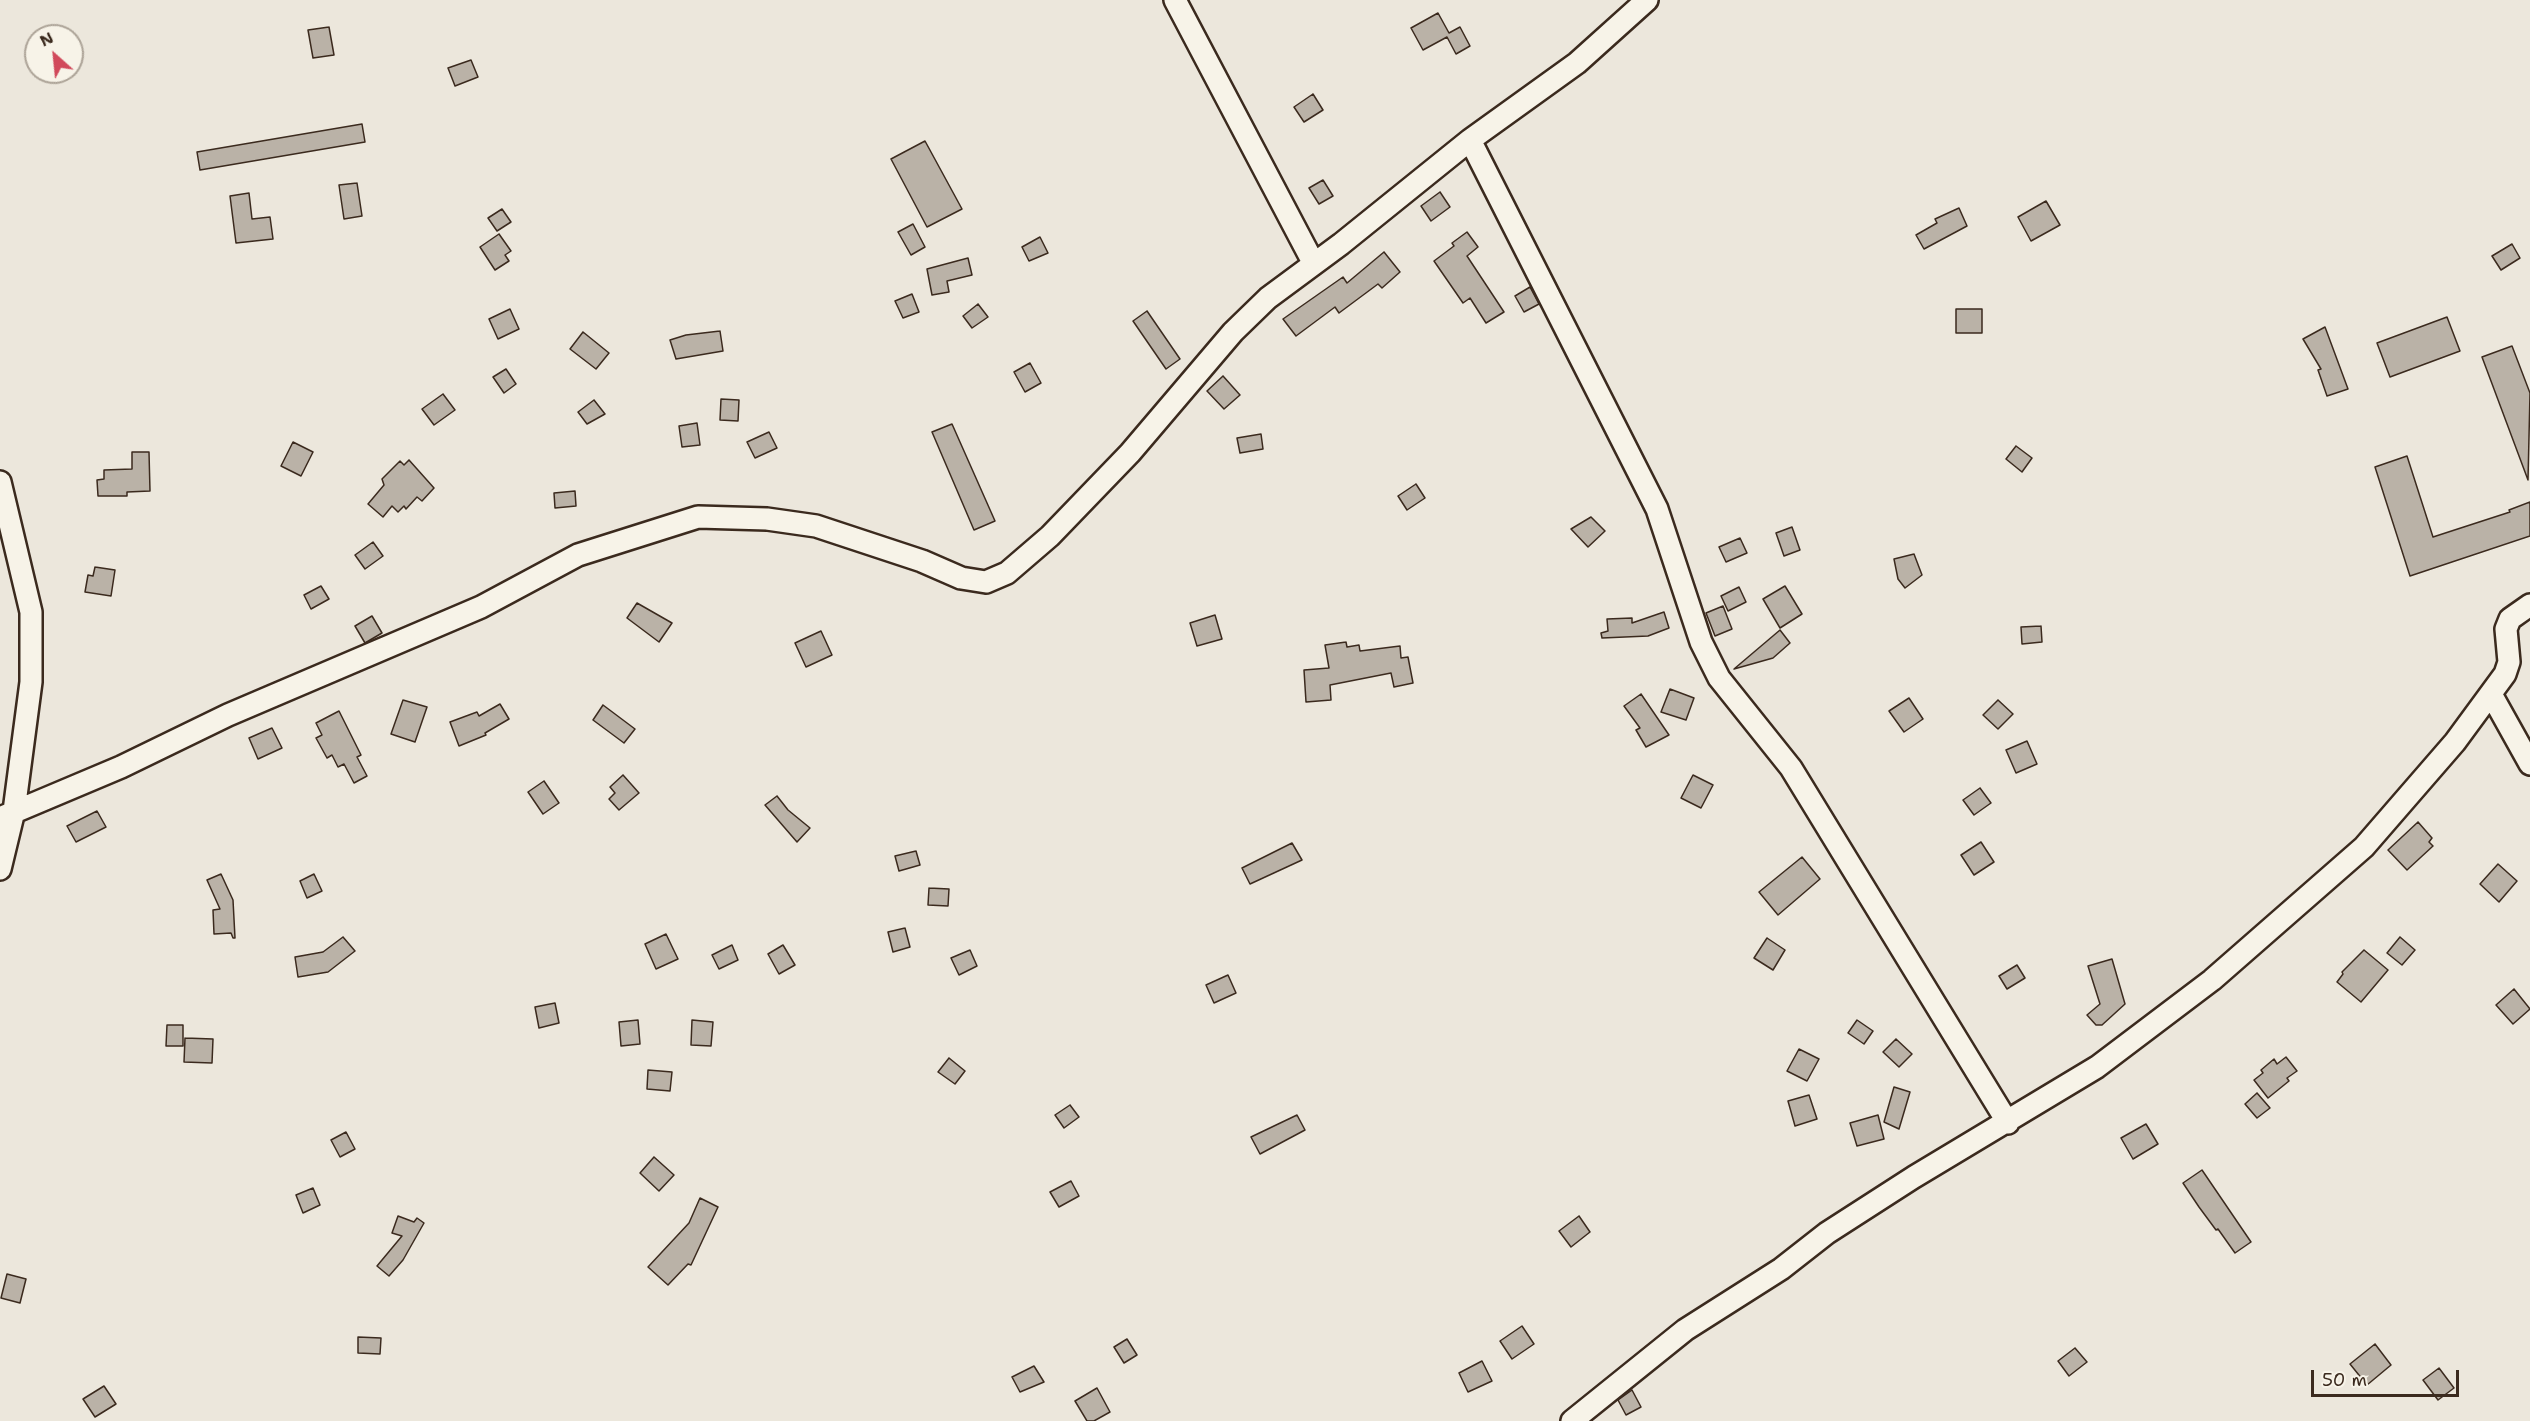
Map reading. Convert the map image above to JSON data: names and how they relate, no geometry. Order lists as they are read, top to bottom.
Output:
{
  "scale_bar": "50 m",
  "north": "top left"
}
